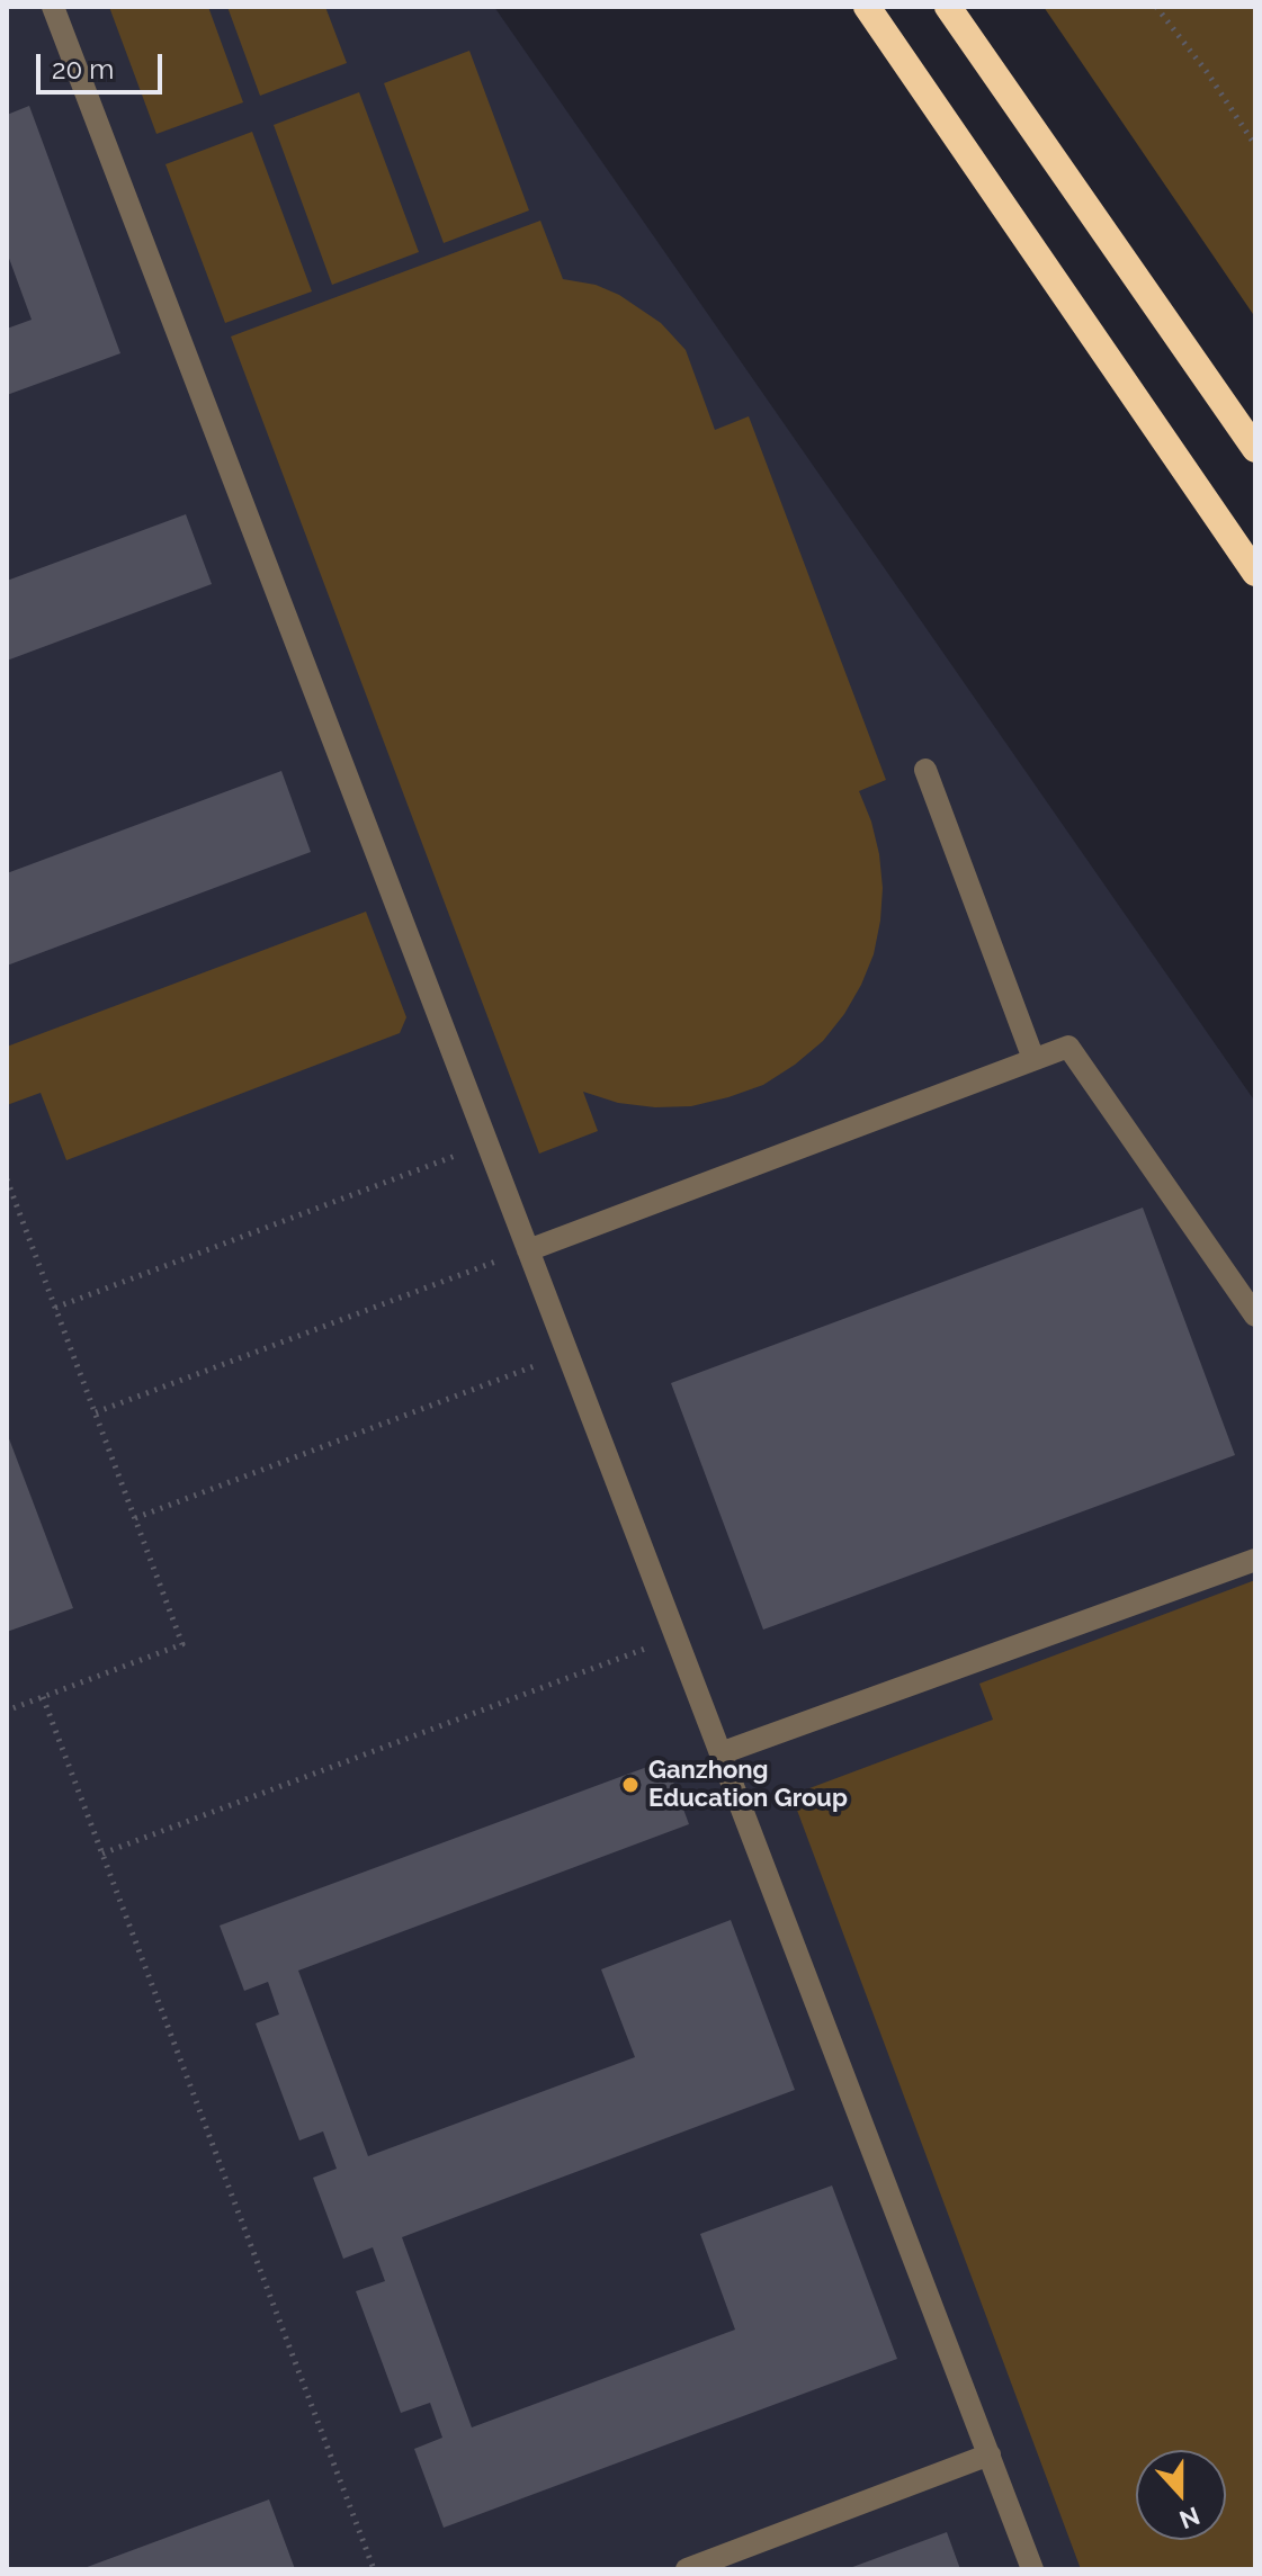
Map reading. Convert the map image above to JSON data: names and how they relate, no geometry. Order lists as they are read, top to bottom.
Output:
{
  "places": ["Ganzhong Education Group"],
  "scale_bar": "20 m",
  "north": "bottom"
}
